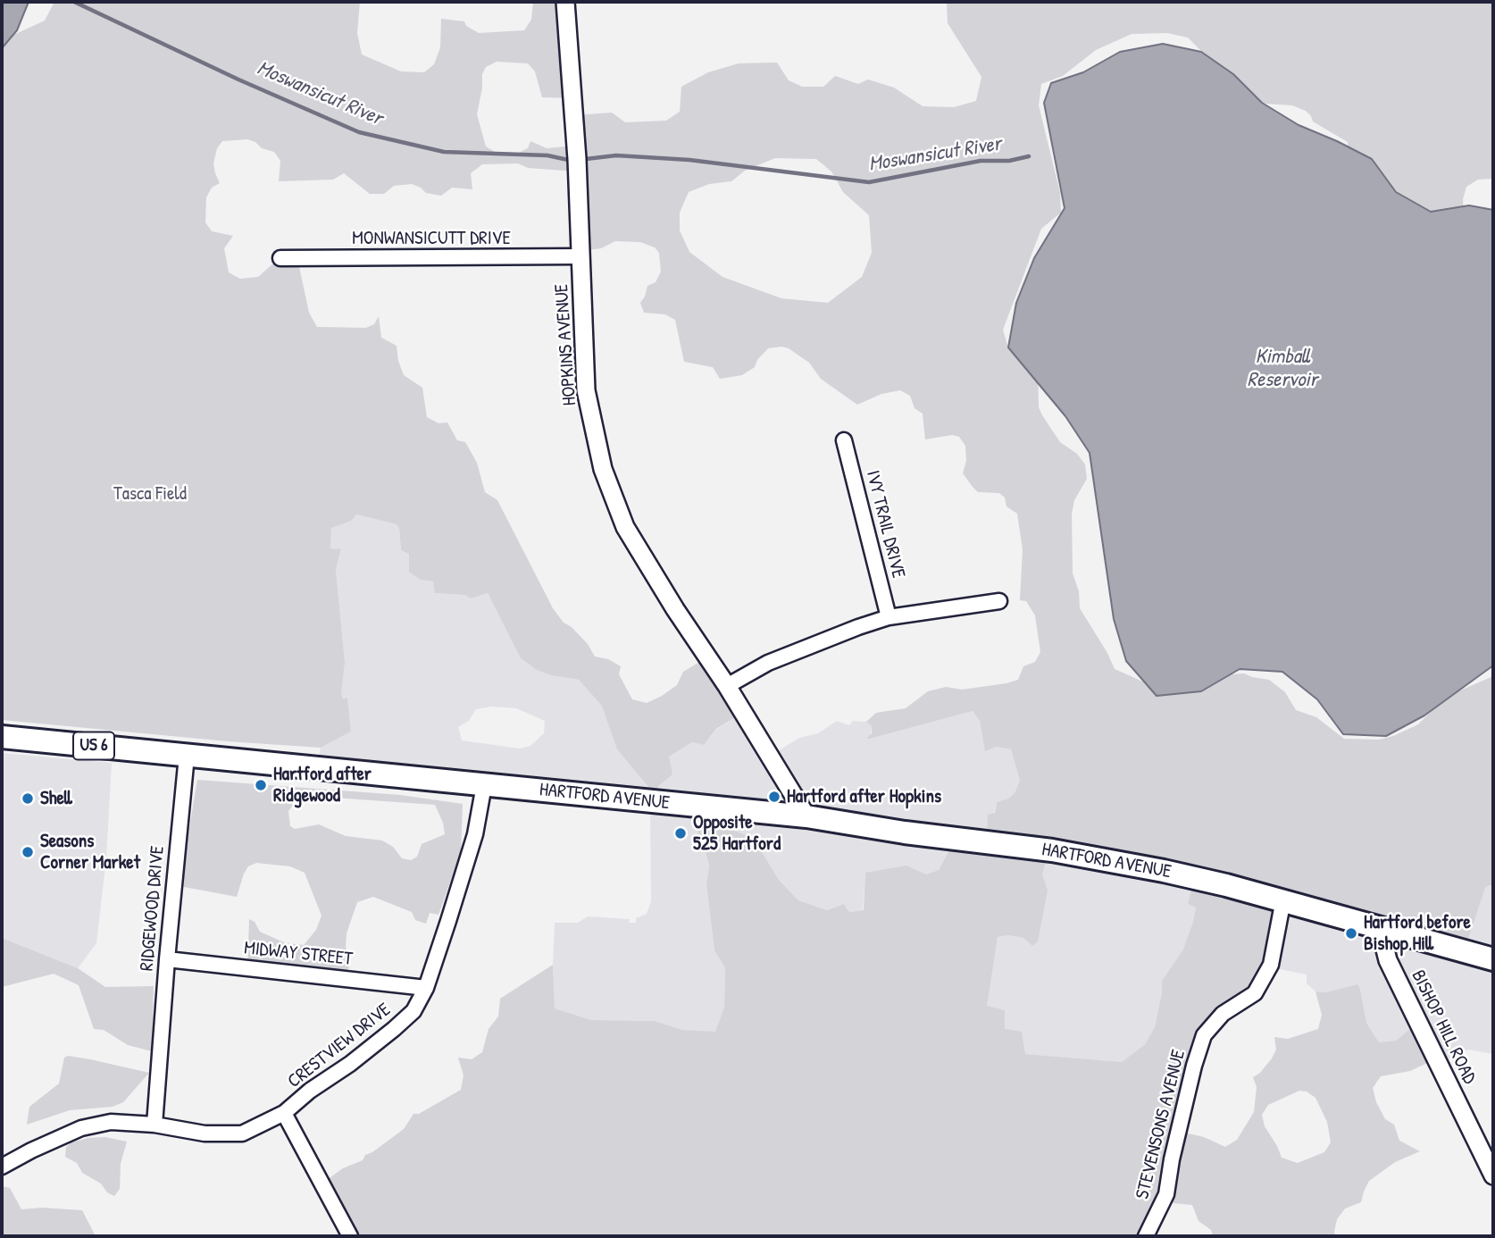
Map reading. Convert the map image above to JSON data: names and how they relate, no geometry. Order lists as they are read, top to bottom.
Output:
{
  "streets": {
    "highway": ["US 6", "HARTFORD AVENUE"],
    "street": [
      "MONWANSICUTT DRIVE",
      "HOPKINS AVENUE",
      "IVY TRAIL DRIVE",
      "RIDGEWOOD DRIVE",
      "MIDWAY STREET",
      "BISHOP HILL ROAD",
      "CRESTVIEW DRIVE",
      "STEVENSONS AVENUE"
    ]
  },
  "crossings": [
    ["MONWANSICUTT DRIVE", "HOPKINS AVENUE"],
    ["HOPKINS AVENUE", "HARTFORD AVENUE"],
    ["HARTFORD AVENUE", "RIDGEWOOD DRIVE"],
    ["HARTFORD AVENUE", "BISHOP HILL ROAD"],
    ["HARTFORD AVENUE", "CRESTVIEW DRIVE"],
    ["HARTFORD AVENUE", "STEVENSONS AVENUE"],
    ["RIDGEWOOD DRIVE", "MIDWAY STREET"],
    ["RIDGEWOOD DRIVE", "CRESTVIEW DRIVE"],
    ["MIDWAY STREET", "CRESTVIEW DRIVE"]
  ],
  "water": ["Moswansicut River", "Kimball Reservoir"],
  "parks": ["Tasca Field"],
  "places": [
    "Hartford after Ridgewood",
    "Hartford after Hopkins",
    "Shell",
    "Opposite 525 Hartford",
    "Seasons Corner Market",
    "Hartford before Bishop Hill"
  ]
}
